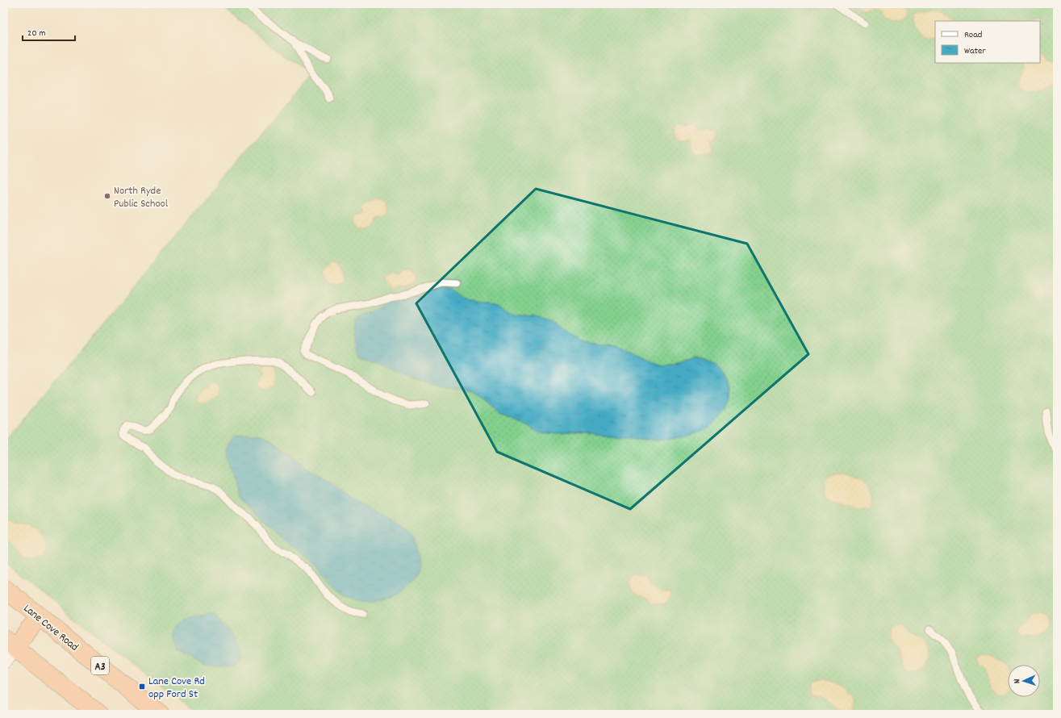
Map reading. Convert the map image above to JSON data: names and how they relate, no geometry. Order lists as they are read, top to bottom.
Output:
{
  "streets": {
    "highway": ["Lane Cove Road", "A3"]
  },
  "places": {
    "other": ["North Ryde Public School"],
    "transit": ["Lane Cove Rd opp Ford St"]
  },
  "legend": ["Road", "Water"],
  "scale_bar": "20 m",
  "north": "left"
}
